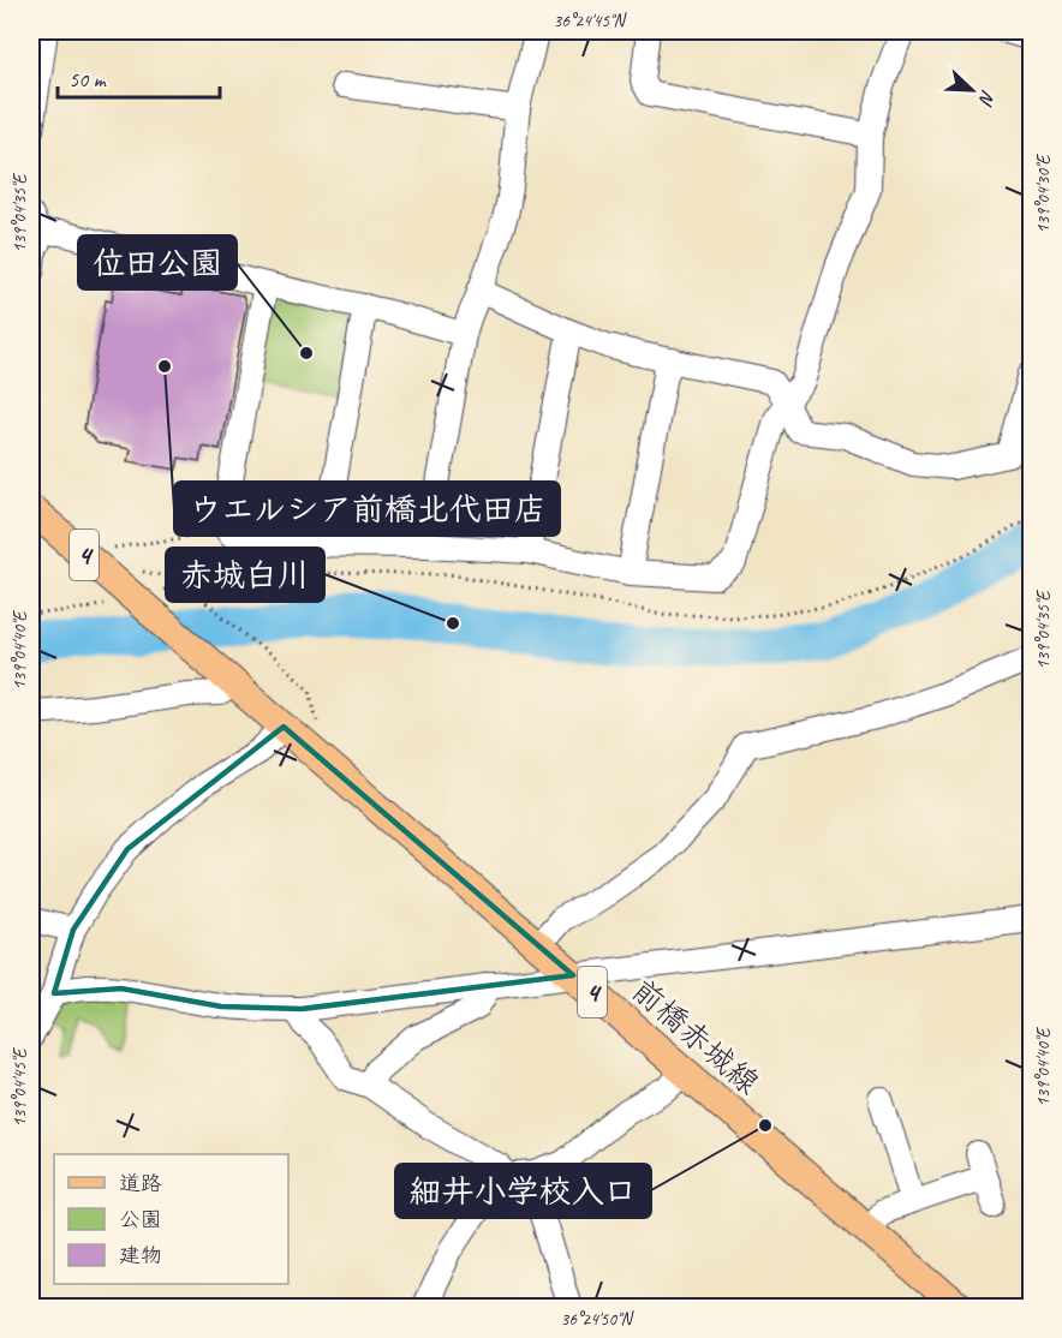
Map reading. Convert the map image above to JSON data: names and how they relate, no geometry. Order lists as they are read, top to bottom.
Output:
{
  "streets": {
    "main road": ["4", "前橋赤城線"]
  },
  "crossings": [
    ["4", "前橋赤城線"]
  ],
  "places": [
    "位田公園",
    "ウエルシア前橋北代田店",
    "赤城白川",
    "細井小学校入口"
  ],
  "legend": ["道路", "公園", "建物"],
  "scale_bar": "50 m",
  "north": "bottom right",
  "coordinates": [
    "36°24'45\"N",
    "139°04'30\"E",
    "139°04'35\"E",
    "139°04'40\"E",
    "139°04'45\"E",
    "36°24'50\"N"
  ]
}
